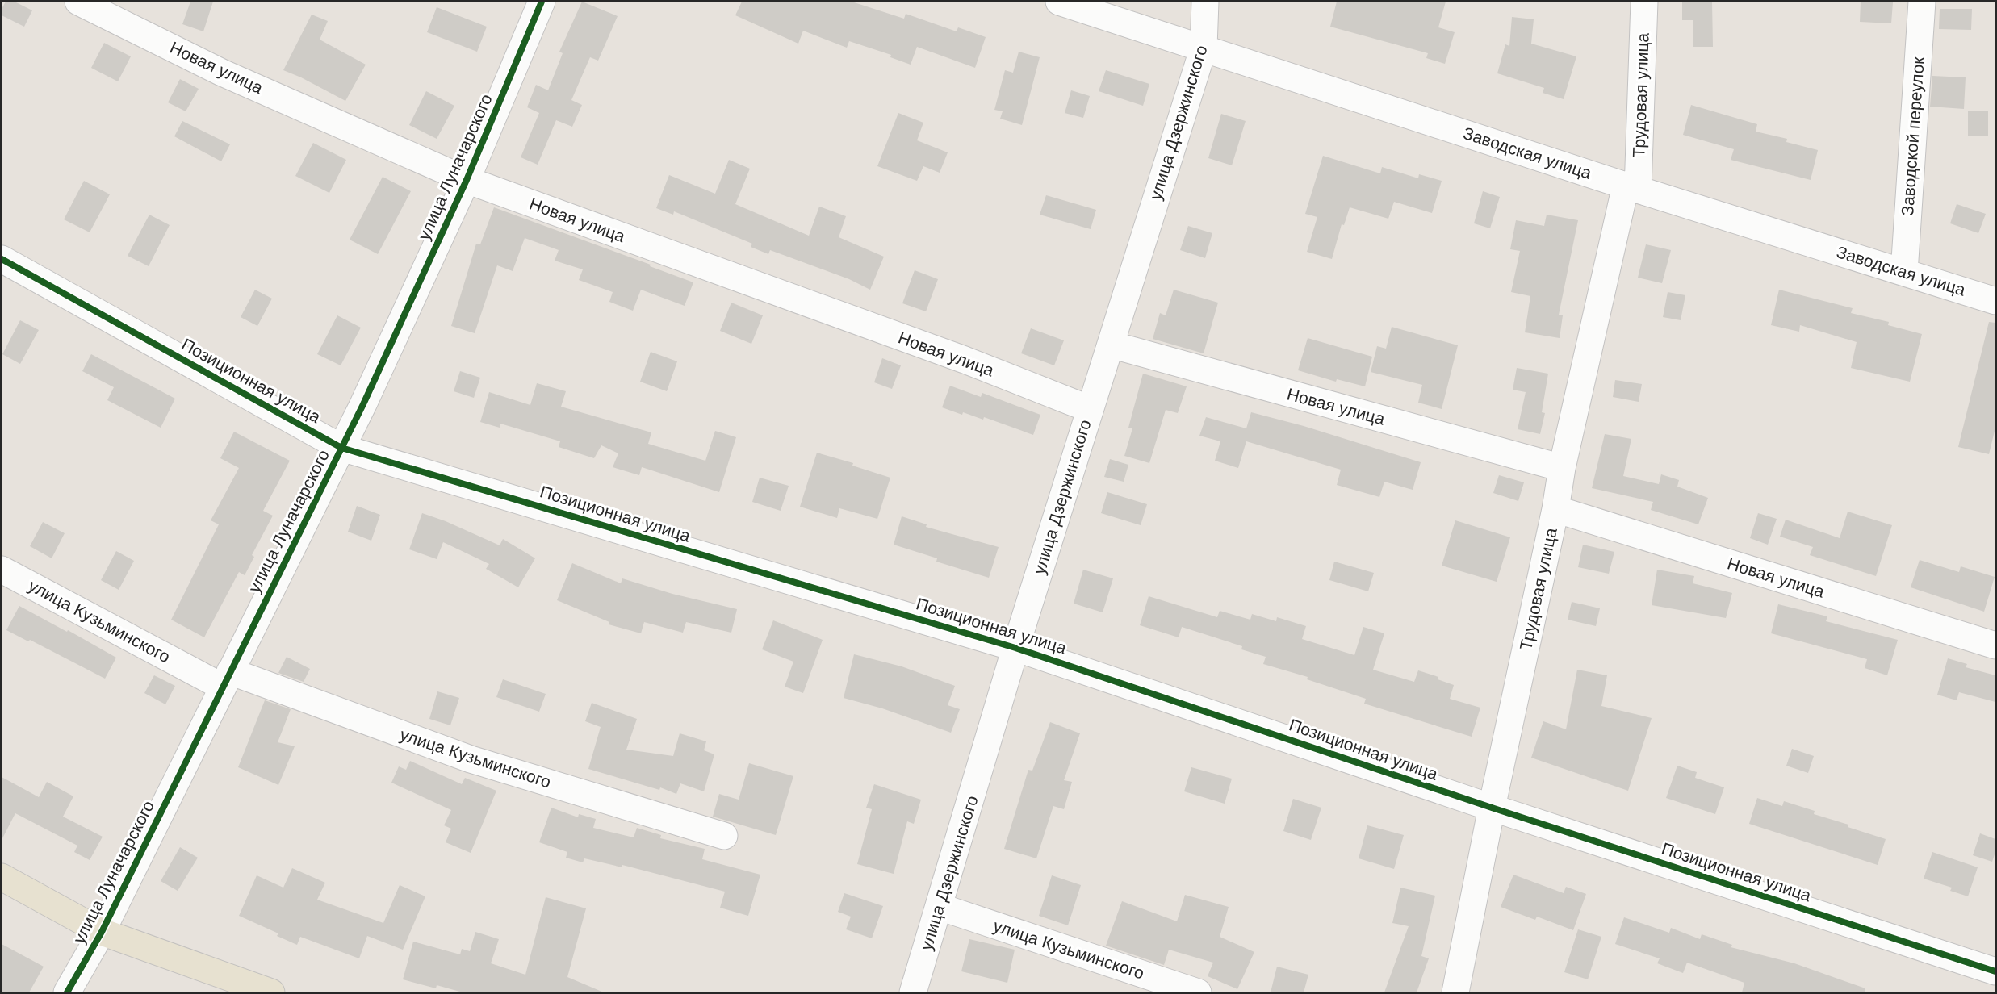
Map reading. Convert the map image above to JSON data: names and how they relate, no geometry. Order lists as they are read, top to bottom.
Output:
{
  "streets": {
    "street": [
      "Новая улица",
      "Трудовая улица",
      "улица Дзержинского",
      "Заводской переулок",
      "Заводская улица",
      "улица Луначарского",
      "Позиционная улица",
      "улица Кузьминского"
    ]
  },
  "crossings": [
    ["Новая улица", "Трудовая улица"],
    ["Новая улица", "улица Дзержинского"],
    ["Новая улица", "улица Луначарского"],
    ["Трудовая улица", "Заводская улица"],
    ["Трудовая улица", "Позиционная улица"],
    ["улица Дзержинского", "Заводская улица"],
    ["улица Дзержинского", "Позиционная улица"],
    ["улица Дзержинского", "улица Кузьминского"],
    ["Заводской переулок", "Заводская улица"],
    ["улица Луначарского", "Позиционная улица"],
    ["улица Луначарского", "улица Кузьминского"]
  ]
}
